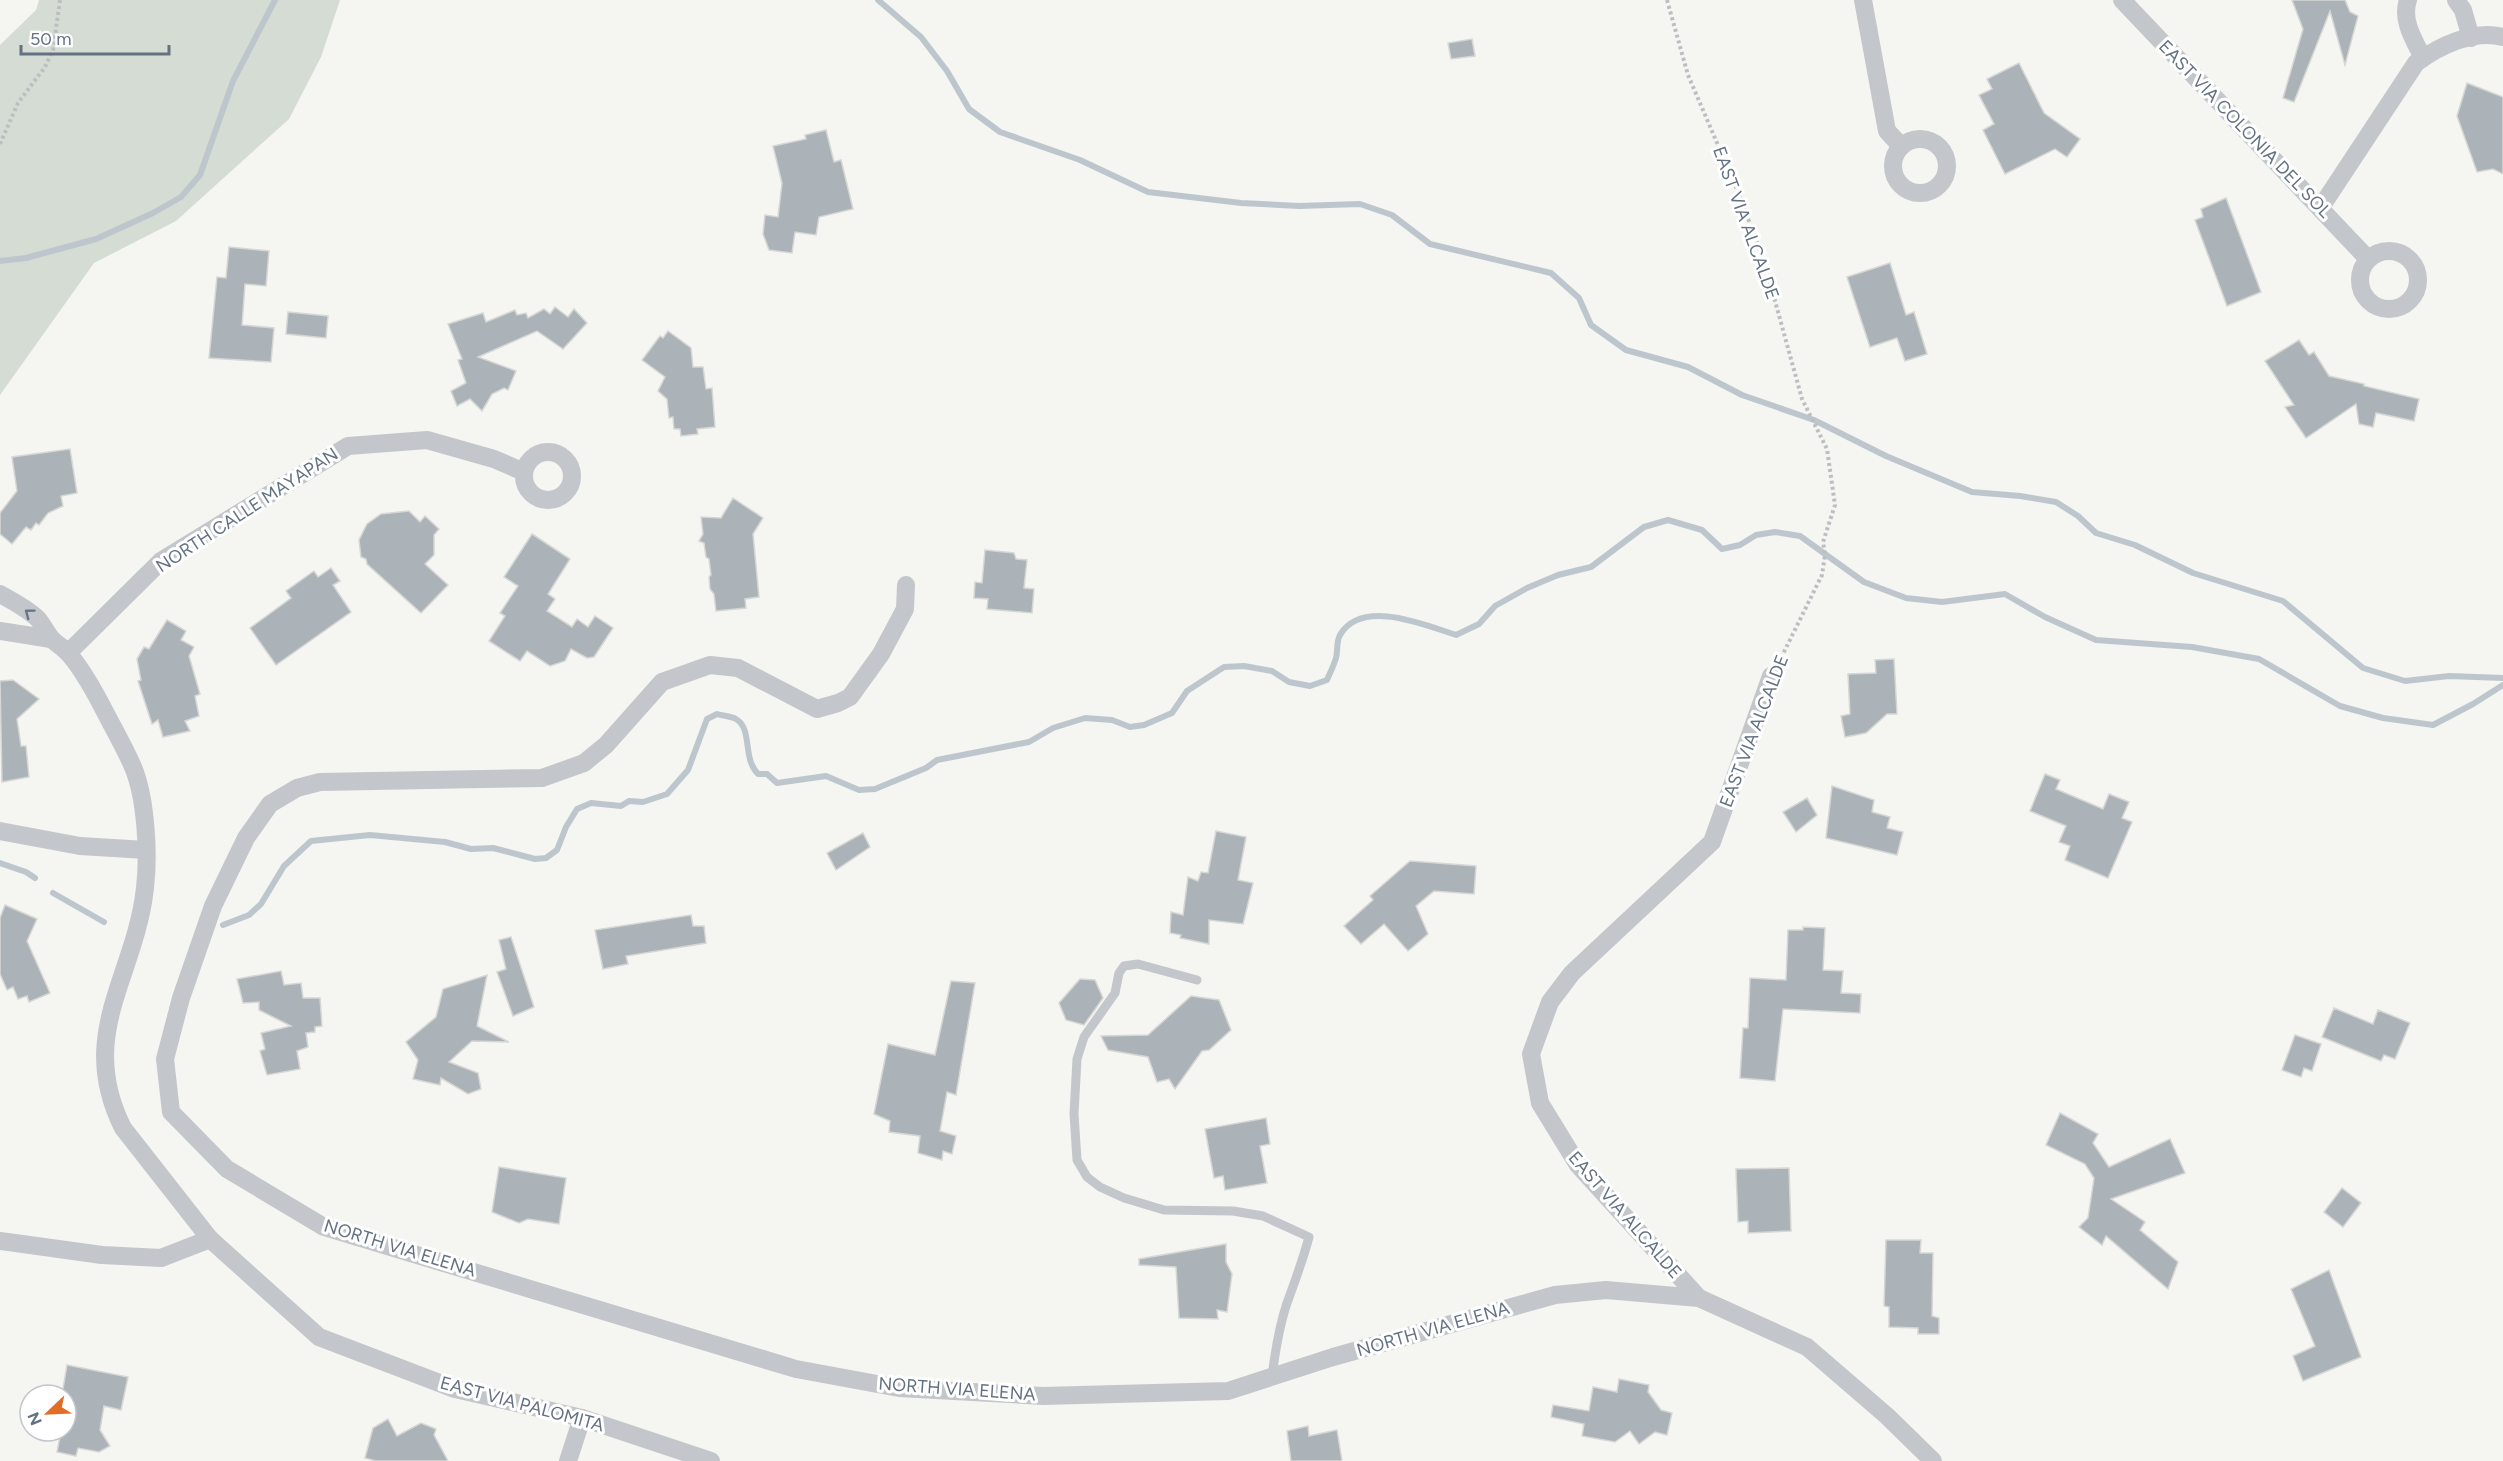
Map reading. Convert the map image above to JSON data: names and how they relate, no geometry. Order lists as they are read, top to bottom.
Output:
{
  "streets": {
    "street": [
      "EAST VIA COLONIA DEL SOL",
      "EAST VIA ALCALDE",
      "NORTH CALLE MAYAPAN",
      "NORTH VIA ELENA",
      "EAST VIA PALOMITA"
    ]
  },
  "crossings": [
    ["EAST VIA ALCALDE", "NORTH VIA ELENA"],
    ["NORTH CALLE MAYAPAN", "EAST VIA PALOMITA"]
  ],
  "scale_bar": "50 m",
  "north": "bottom left"
}
